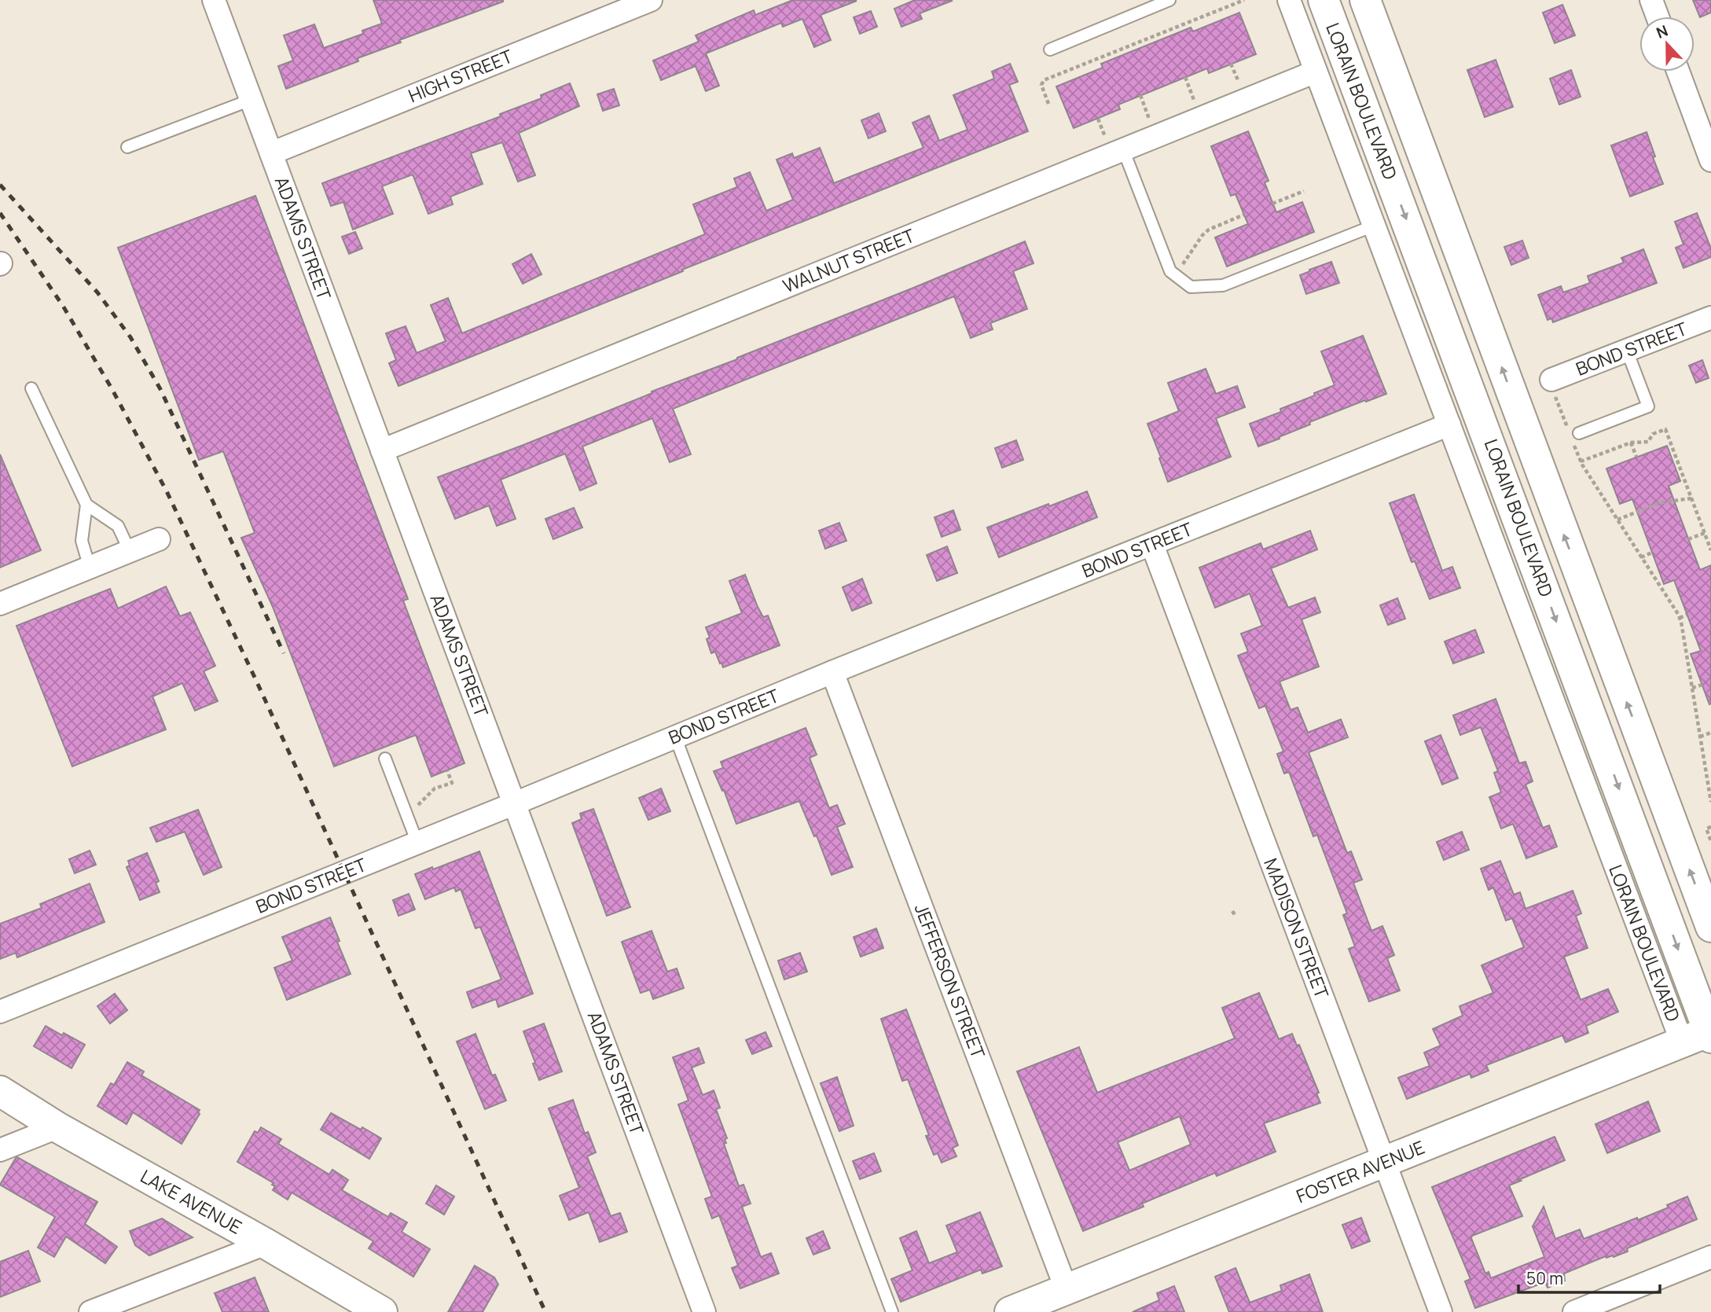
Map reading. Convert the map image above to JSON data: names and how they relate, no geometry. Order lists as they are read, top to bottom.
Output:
{
  "streets": {
    "main road": ["LORAIN BOULEVARD", "FOSTER AVENUE", "LAKE AVENUE"],
    "street": [
      "HIGH STREET",
      "ADAMS STREET",
      "WALNUT STREET",
      "BOND STREET",
      "MADISON STREET",
      "JEFFERSON STREET"
    ]
  },
  "crossings": [
    ["HIGH STREET", "ADAMS STREET"],
    ["LORAIN BOULEVARD", "WALNUT STREET"],
    ["LORAIN BOULEVARD", "BOND STREET"],
    ["LORAIN BOULEVARD", "FOSTER AVENUE"],
    ["ADAMS STREET", "WALNUT STREET"],
    ["ADAMS STREET", "BOND STREET"],
    ["BOND STREET", "MADISON STREET"],
    ["BOND STREET", "JEFFERSON STREET"],
    ["MADISON STREET", "FOSTER AVENUE"],
    ["JEFFERSON STREET", "FOSTER AVENUE"]
  ],
  "scale_bar": "50 m",
  "north": "top"
}
